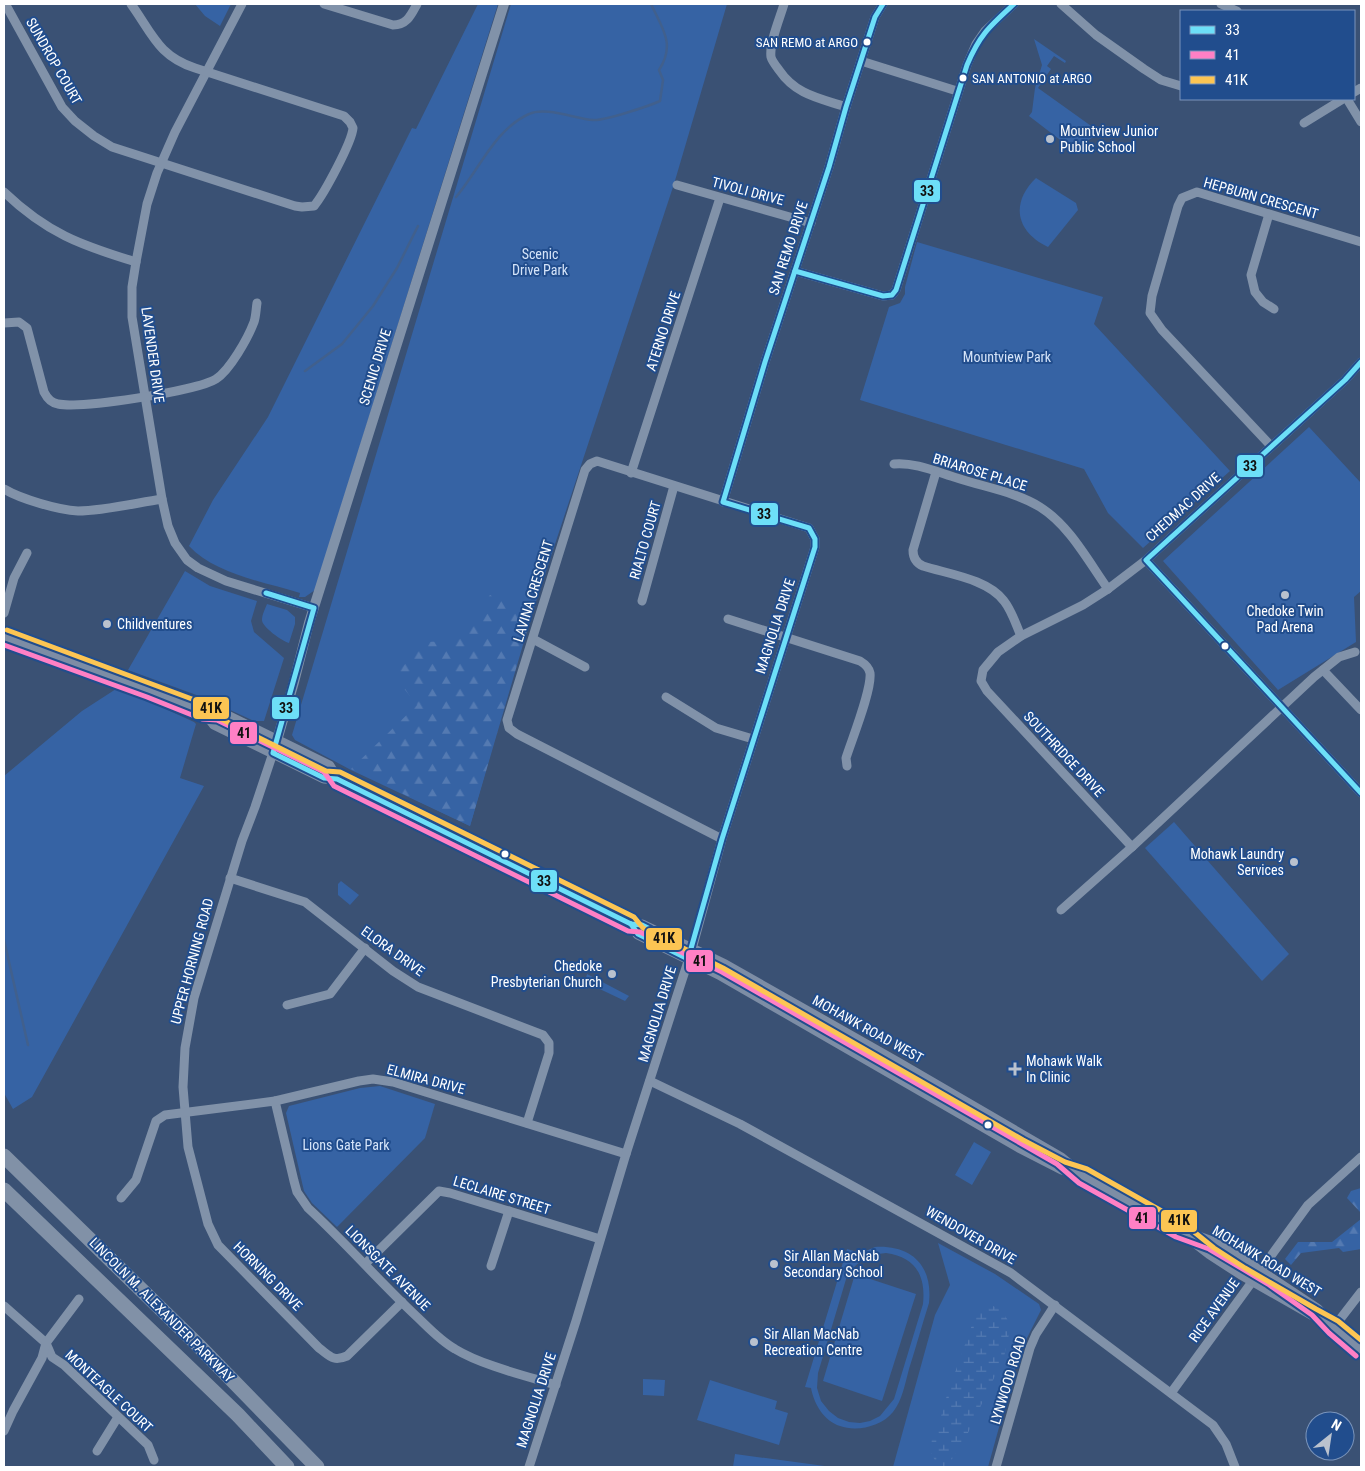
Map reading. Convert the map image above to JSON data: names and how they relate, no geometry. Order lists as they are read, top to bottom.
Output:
{
  "streets": {
    "highway": ["LINCOLN M. ALEXANDER PARKWAY"],
    "main road": ["MOHAWK ROAD WEST"],
    "street": [
      "SUNDROP COURT",
      "TIVOLI DRIVE",
      "HEPBURN CRESCENT",
      "SAN REMO DRIVE",
      "ATERNO DRIVE",
      "LAVENDER DRIVE",
      "SCENIC DRIVE",
      "BRIAROSE PLACE",
      "CHEDMAC DRIVE",
      "RIALTO COURT",
      "LAVINA CRESCENT",
      "MAGNOLIA DRIVE",
      "SOUTHRIDGE DRIVE",
      "ELORA DRIVE",
      "UPPER HORNING ROAD",
      "ELMIRA DRIVE",
      "LECLAIRE STREET",
      "WENDOVER DRIVE",
      "LIONSGATE AVENUE",
      "HORNING DRIVE",
      "RICE AVENUE",
      "LYNWOOD ROAD",
      "MONTEAGLE COURT"
    ]
  },
  "crossings": [
    ["SUNDROP COURT", "LAVENDER DRIVE"],
    ["TIVOLI DRIVE", "SAN REMO DRIVE"],
    ["TIVOLI DRIVE", "ATERNO DRIVE"],
    ["HEPBURN CRESCENT", "CHEDMAC DRIVE"],
    ["SAN REMO DRIVE", "LAVINA CRESCENT"],
    ["ATERNO DRIVE", "LAVINA CRESCENT"],
    ["LAVENDER DRIVE", "SCENIC DRIVE"],
    ["SCENIC DRIVE", "UPPER HORNING ROAD"],
    ["SCENIC DRIVE", "MOHAWK ROAD WEST"],
    ["BRIAROSE PLACE", "SOUTHRIDGE DRIVE"],
    ["CHEDMAC DRIVE", "SOUTHRIDGE DRIVE"],
    ["RIALTO COURT", "LAVINA CRESCENT"],
    ["LAVINA CRESCENT", "MAGNOLIA DRIVE"],
    ["MAGNOLIA DRIVE", "MOHAWK ROAD WEST"],
    ["MAGNOLIA DRIVE", "ELMIRA DRIVE"],
    ["MAGNOLIA DRIVE", "LECLAIRE STREET"],
    ["MAGNOLIA DRIVE", "WENDOVER DRIVE"],
    ["MAGNOLIA DRIVE", "LIONSGATE AVENUE"],
    ["ELORA DRIVE", "UPPER HORNING ROAD"],
    ["ELORA DRIVE", "ELMIRA DRIVE"],
    ["UPPER HORNING ROAD", "MOHAWK ROAD WEST"],
    ["UPPER HORNING ROAD", "ELMIRA DRIVE"],
    ["UPPER HORNING ROAD", "HORNING DRIVE"],
    ["MOHAWK ROAD WEST", "RICE AVENUE"],
    ["ELMIRA DRIVE", "LIONSGATE AVENUE"],
    ["ELMIRA DRIVE", "HORNING DRIVE"],
    ["LECLAIRE STREET", "LIONSGATE AVENUE"],
    ["WENDOVER DRIVE", "RICE AVENUE"],
    ["WENDOVER DRIVE", "LYNWOOD ROAD"],
    ["LIONSGATE AVENUE", "HORNING DRIVE"]
  ],
  "parks": ["Scenic Drive Park", "Mountview Park", "Lions Gate Park"],
  "places": {
    "other": [
      "SAN REMO at ARGO",
      "SAN ANTONIO at ARGO",
      "Mountview Junior Public School",
      "Chedoke Twin Pad Arena",
      "Childventures",
      "Mohawk Laundry Services",
      "Chedoke Presbyterian Church",
      "Sir Allan MacNab Secondary School",
      "Sir Allan MacNab Recreation Centre"
    ],
    "health": ["Mohawk Walk In Clinic"]
  },
  "lines": ["transit line 33", "transit line 41K", "transit line 41"],
  "legend": ["33", "41", "41K"],
  "north": "top right"
}
